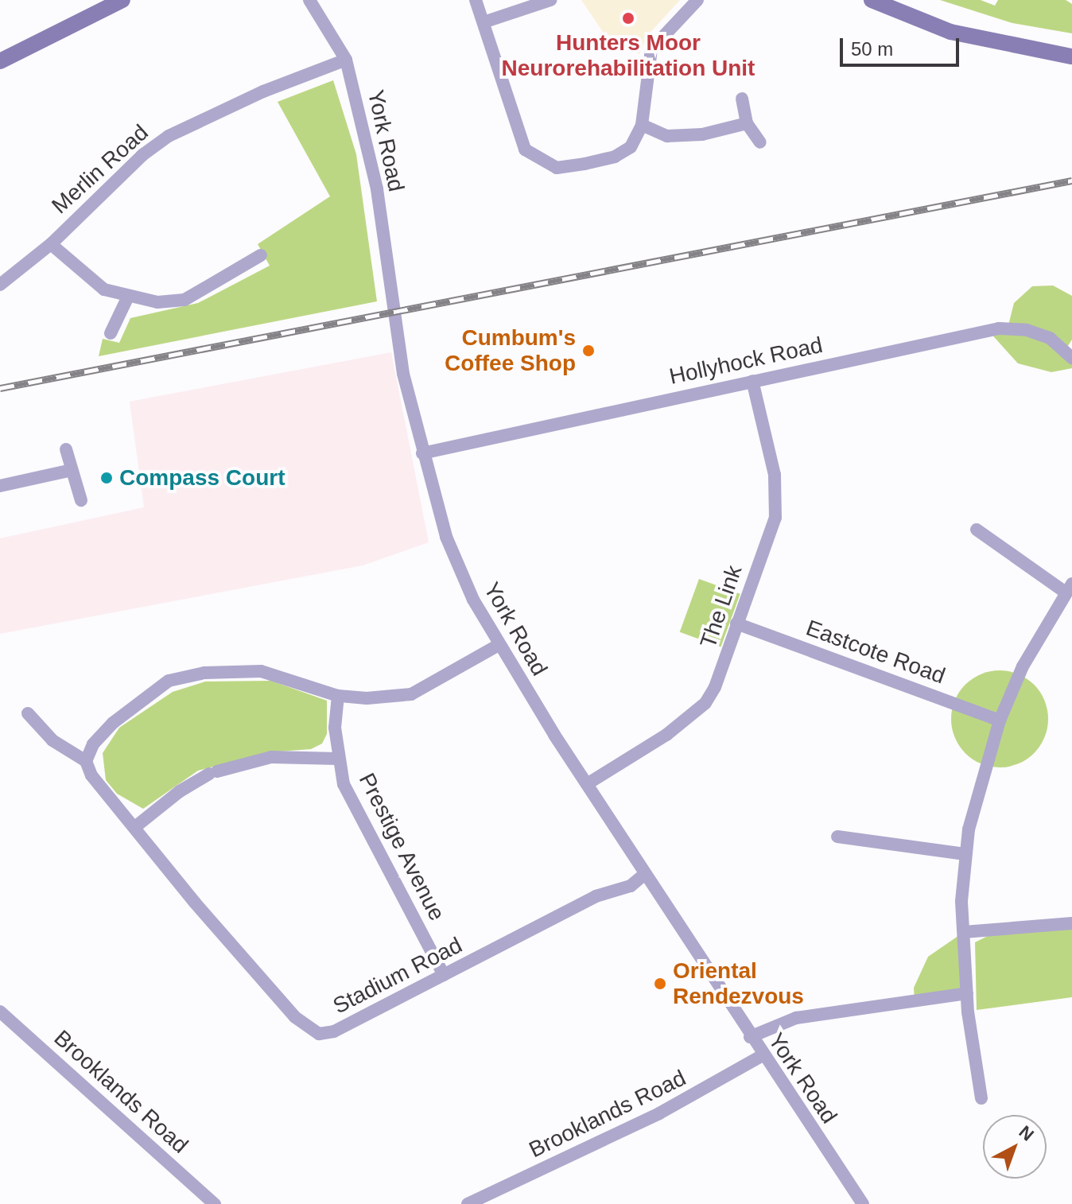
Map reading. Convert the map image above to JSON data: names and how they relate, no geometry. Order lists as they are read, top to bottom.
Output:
{
  "streets": {
    "street": [
      "York Road",
      "Merlin Road",
      "Hollyhock Road",
      "The Link",
      "Eastcote Road",
      "Prestige Avenue",
      "Stadium Road",
      "Brooklands Road"
    ]
  },
  "crossings": [
    ["York Road", "Merlin Road"],
    ["York Road", "Hollyhock Road"],
    ["York Road", "The Link"],
    ["York Road", "Stadium Road"],
    ["York Road", "Brooklands Road"],
    ["Hollyhock Road", "The Link"],
    ["The Link", "Eastcote Road"],
    ["Prestige Avenue", "Stadium Road"]
  ],
  "places": [
    "Hunters Moor Neurorehabilitation Unit",
    "Cumbum's Coffee Shop",
    "Compass Court",
    "Oriental Rendezvous"
  ],
  "scale_bar": "50 m",
  "north": "top right"
}
